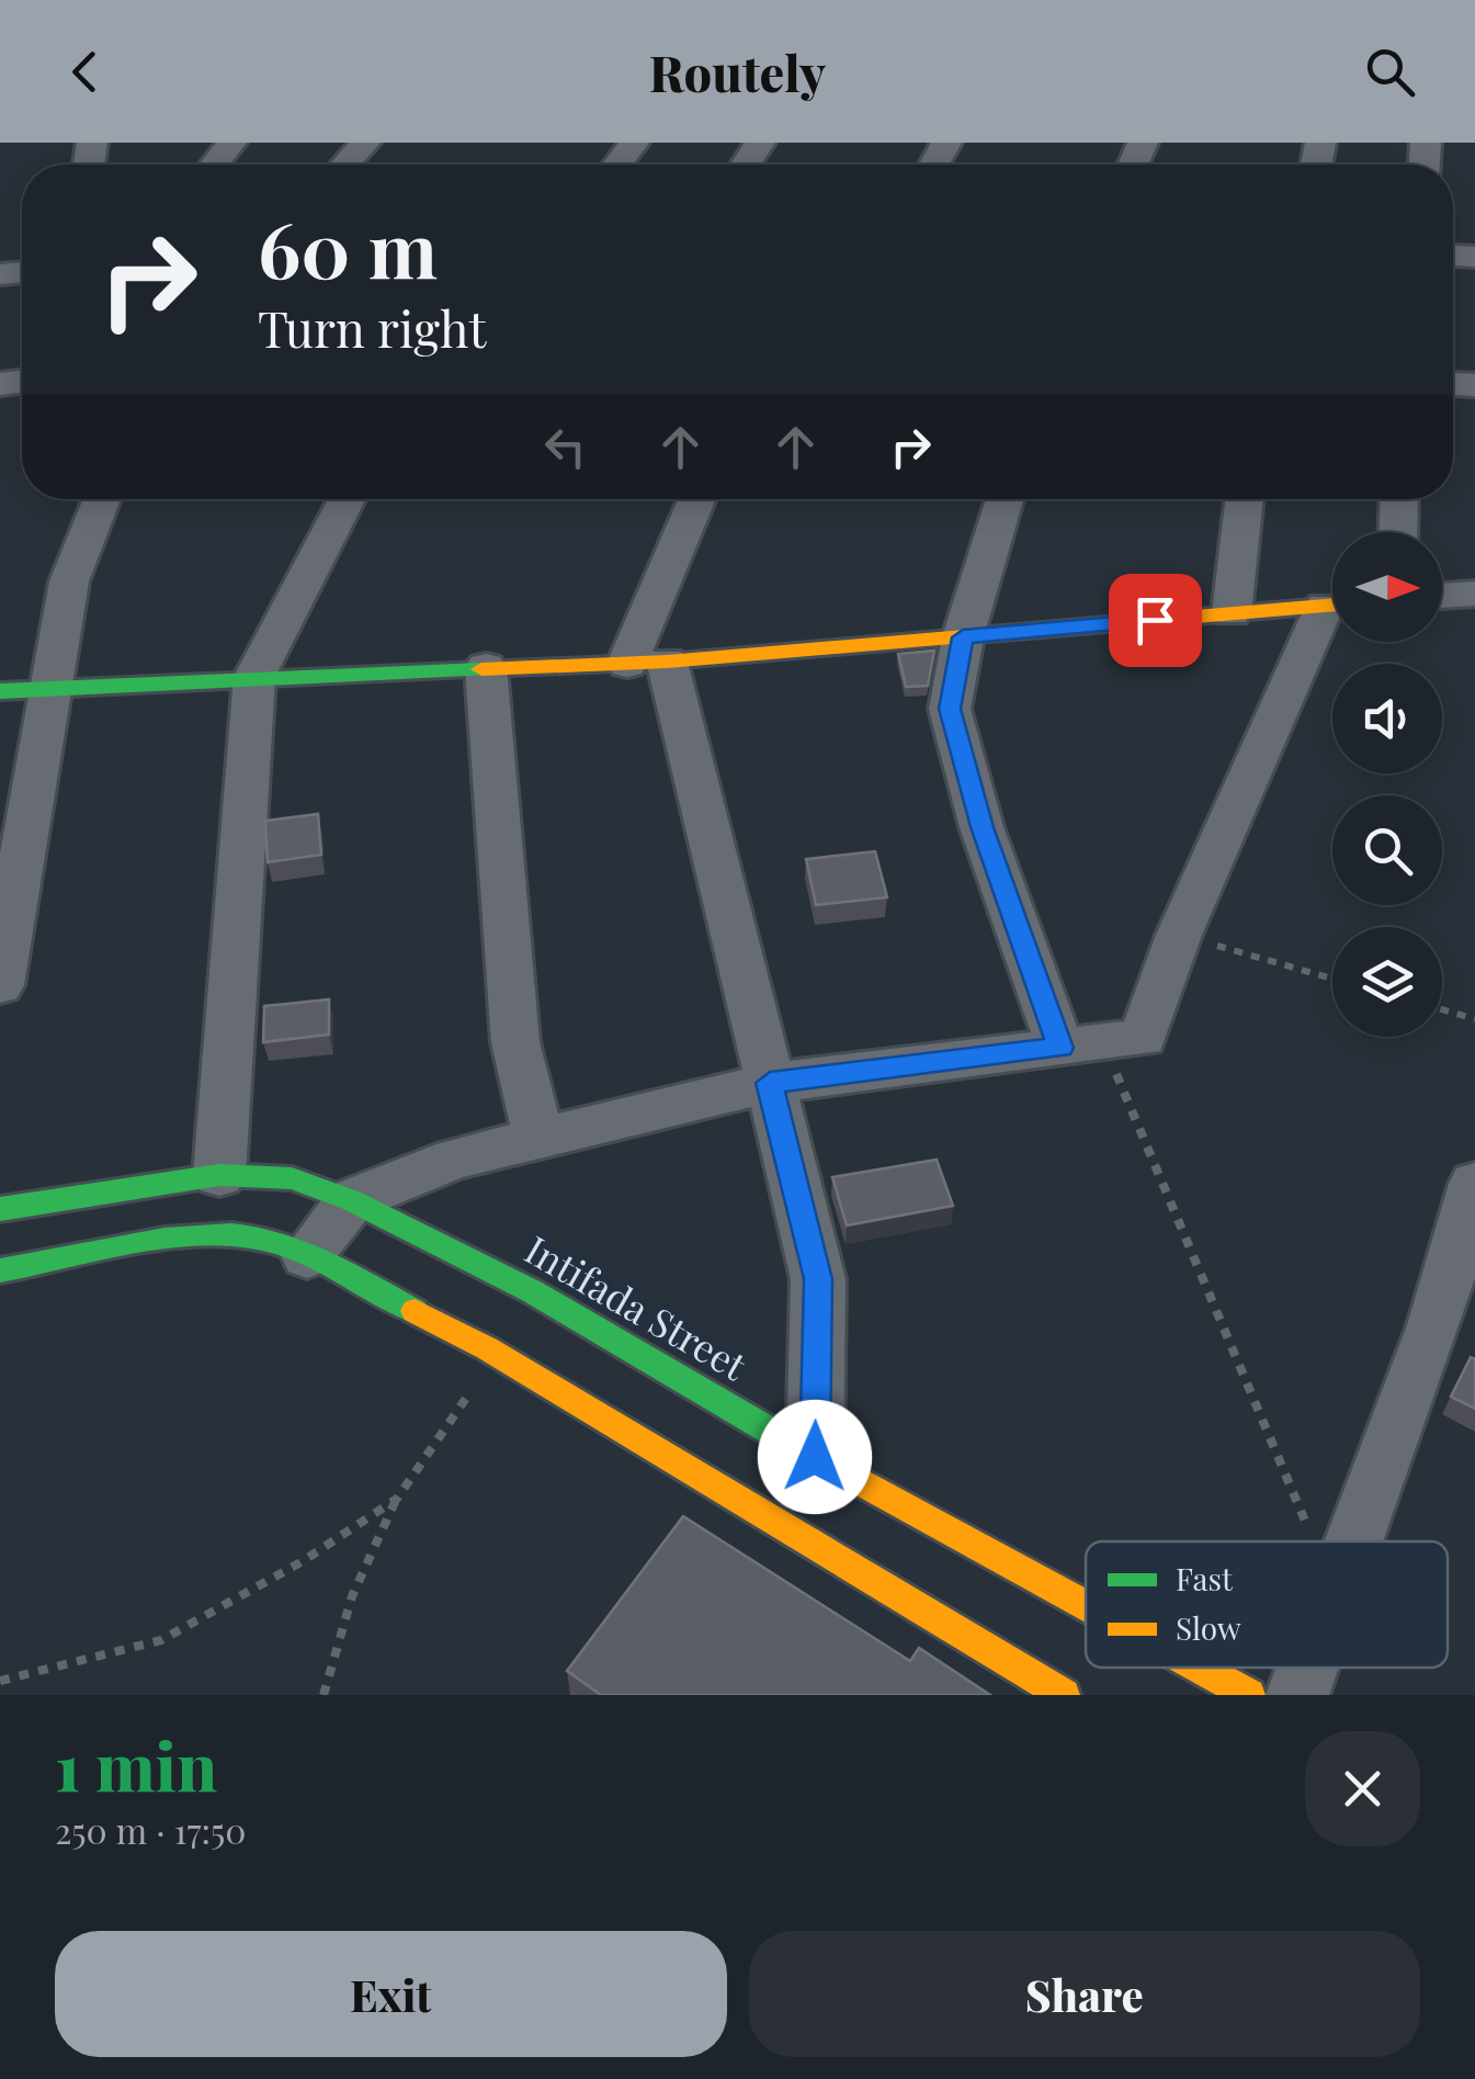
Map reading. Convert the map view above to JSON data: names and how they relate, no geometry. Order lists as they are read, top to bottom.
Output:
{
  "streets": {
    "main road": ["Intifada Street"]
  },
  "legend": ["Fast", "Slow"],
  "north": "right",
  "page": {
    "header": "Routely",
    "turn": ["60 m", "Turn right"],
    "heading": ["1 min", "250 m · 17:50"],
    "buttons": ["Exit", "Share"]
  }
}
